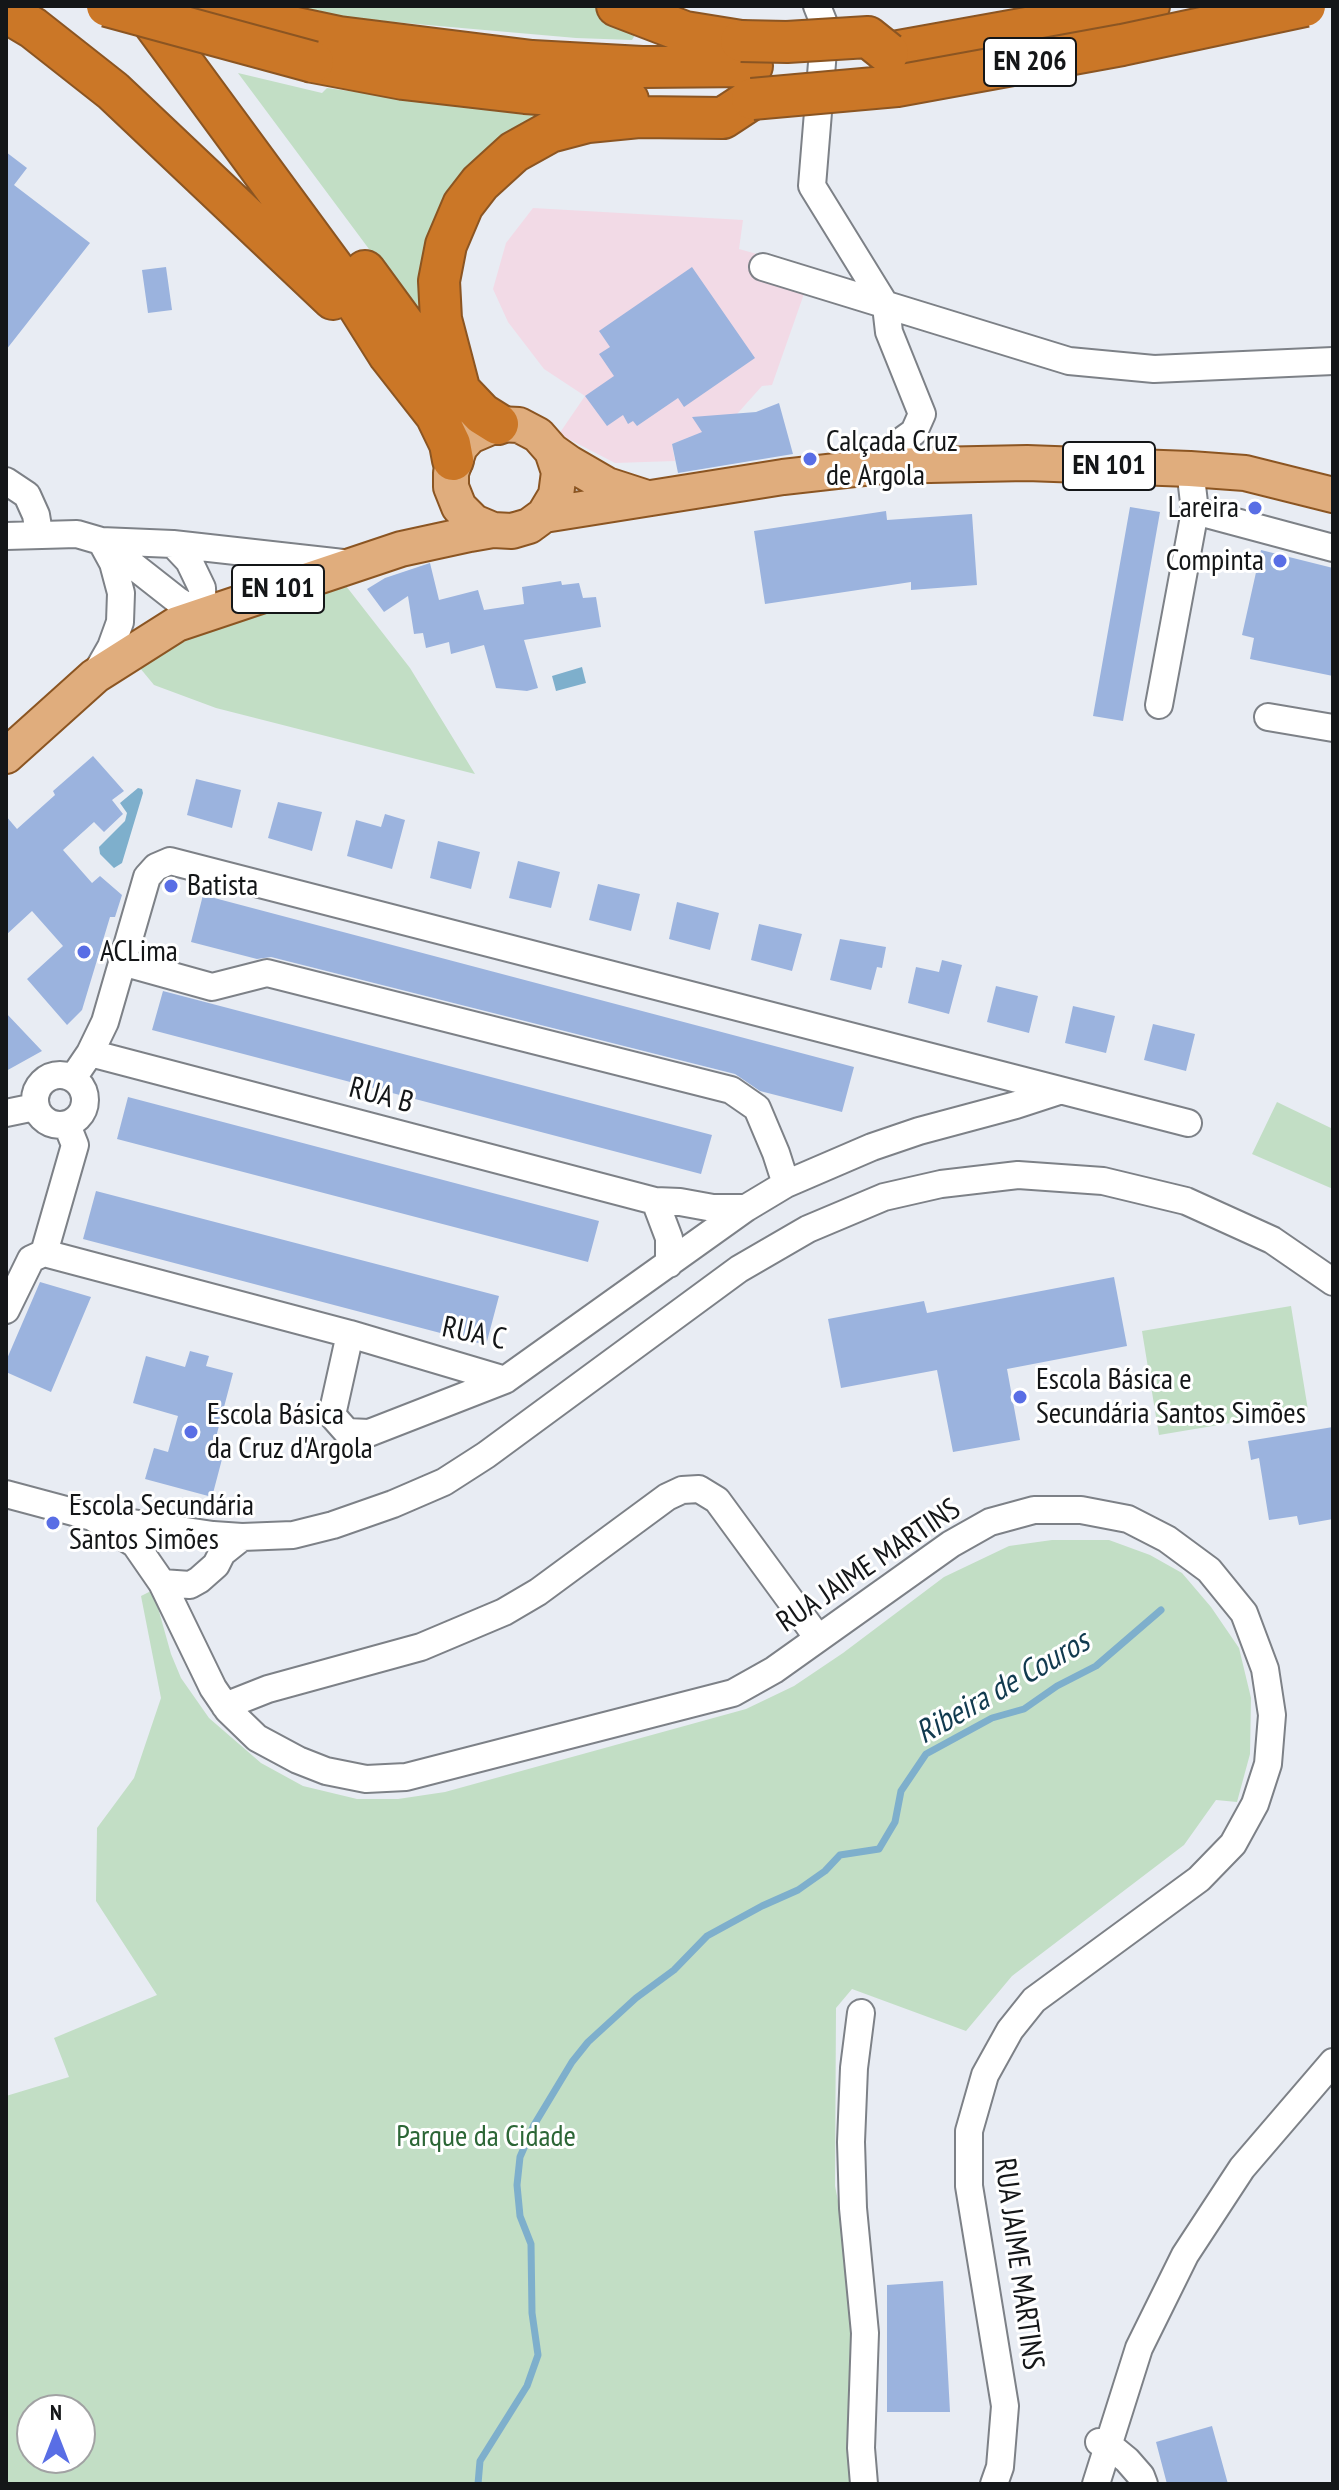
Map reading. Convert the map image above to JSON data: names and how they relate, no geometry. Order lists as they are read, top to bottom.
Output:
{
  "streets": {
    "highway": ["EN 206"],
    "main road": ["EN 101"],
    "street": ["RUA B", "RUA C", "RUA JAIME MARTINS"]
  },
  "crossings": [
    ["RUA B", "RUA C"]
  ],
  "water": ["Ribeira de Couros"],
  "parks": ["Parque da Cidade"],
  "places": [
    "Calçada Cruz de Argola",
    "Lareira",
    "Compinta",
    "Batista",
    "ACLima",
    "Escola Básica e Secundária Santos Simões",
    "Escola Básica da Cruz d'Argola",
    "Escola Secundária Santos Simões"
  ],
  "north": "top"
}
